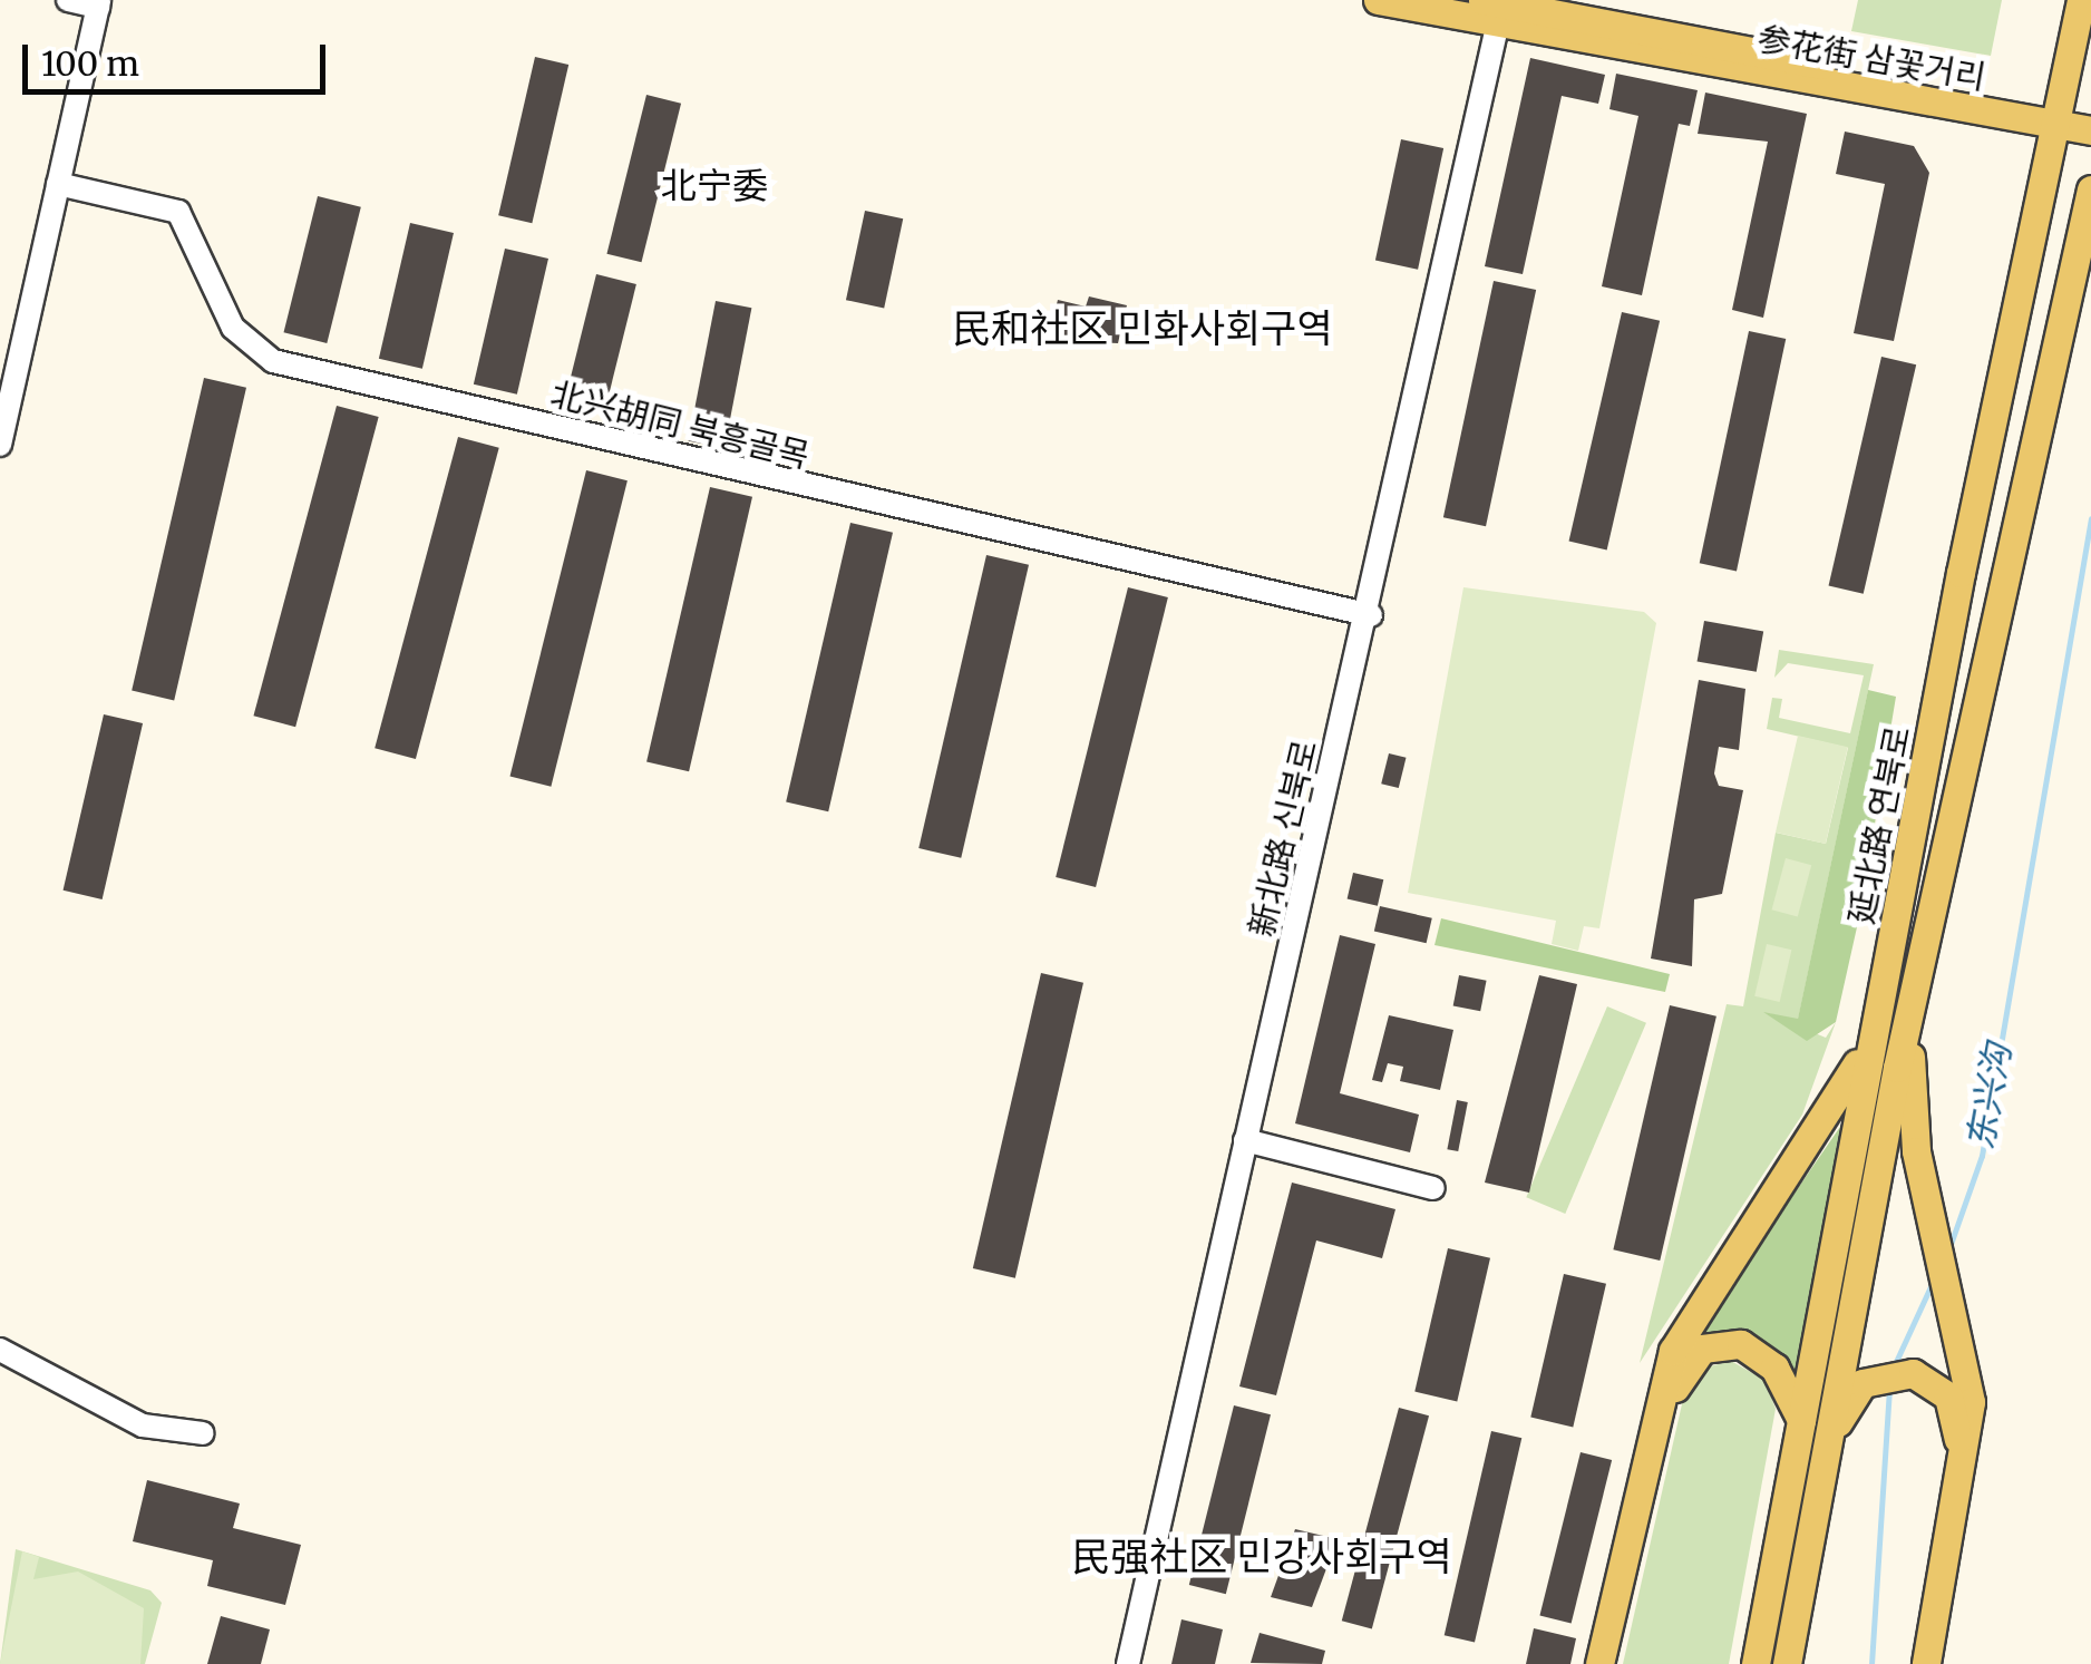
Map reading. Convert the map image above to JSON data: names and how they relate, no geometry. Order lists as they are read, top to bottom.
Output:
{
  "streets": {
    "main road": ["参花街 삼꽃거리", "延北路 연북로"],
    "street": ["北兴胡同 북흥골목", "新北路 신북로"]
  },
  "crossings": [
    ["参花街 삼꽃거리", "延北路 연북로"],
    ["参花街 삼꽃거리", "新北路 신북로"],
    ["北兴胡同 북흥골목", "新北路 신북로"]
  ],
  "districts": ["北宁委", "民和社区 민화사회구역", "民强社区 민강사회구역"],
  "water": ["东兴沟"],
  "scale_bar": "100 m"
}
